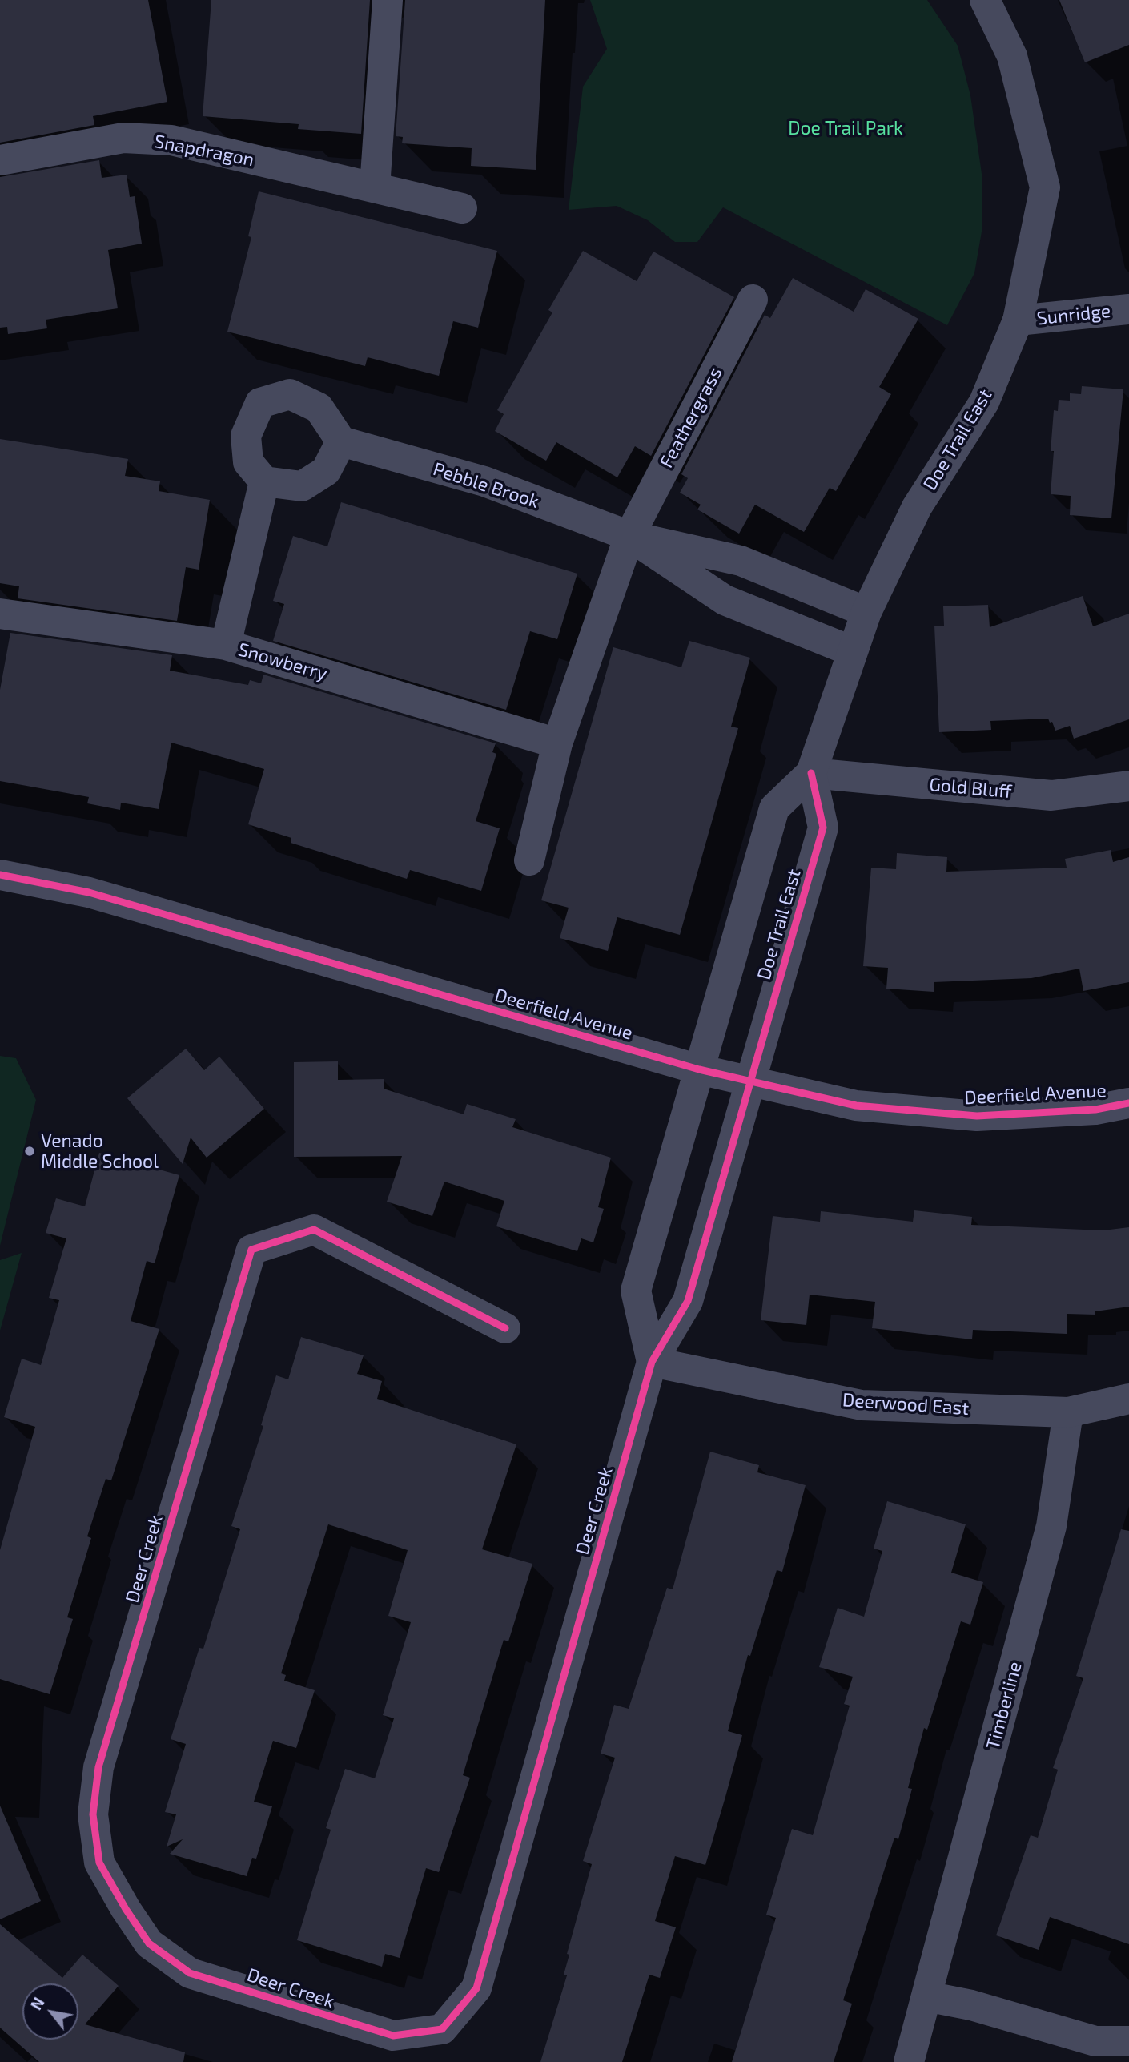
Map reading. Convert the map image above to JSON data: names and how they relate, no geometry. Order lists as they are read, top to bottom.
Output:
{
  "streets": {
    "street": [
      "Snapdragon",
      "Sunridge",
      "Feathergrass",
      "Doe Trail East",
      "Pebble Brook",
      "Snowberry",
      "Gold Bluff",
      "Deerfield Avenue",
      "Deerwood East",
      "Deer Creek",
      "Timberline"
    ]
  },
  "crossings": [
    ["Sunridge", "Doe Trail East"],
    ["Feathergrass", "Pebble Brook"],
    ["Doe Trail East", "Pebble Brook"],
    ["Doe Trail East", "Gold Bluff"],
    ["Doe Trail East", "Deerfield Avenue"],
    ["Doe Trail East", "Deer Creek"],
    ["Deerfield Avenue", "Deer Creek"],
    ["Deerwood East", "Deer Creek"],
    ["Deerwood East", "Timberline"]
  ],
  "parks": ["Doe Trail Park"],
  "places": ["Venado Middle School"],
  "north": "top left"
}
